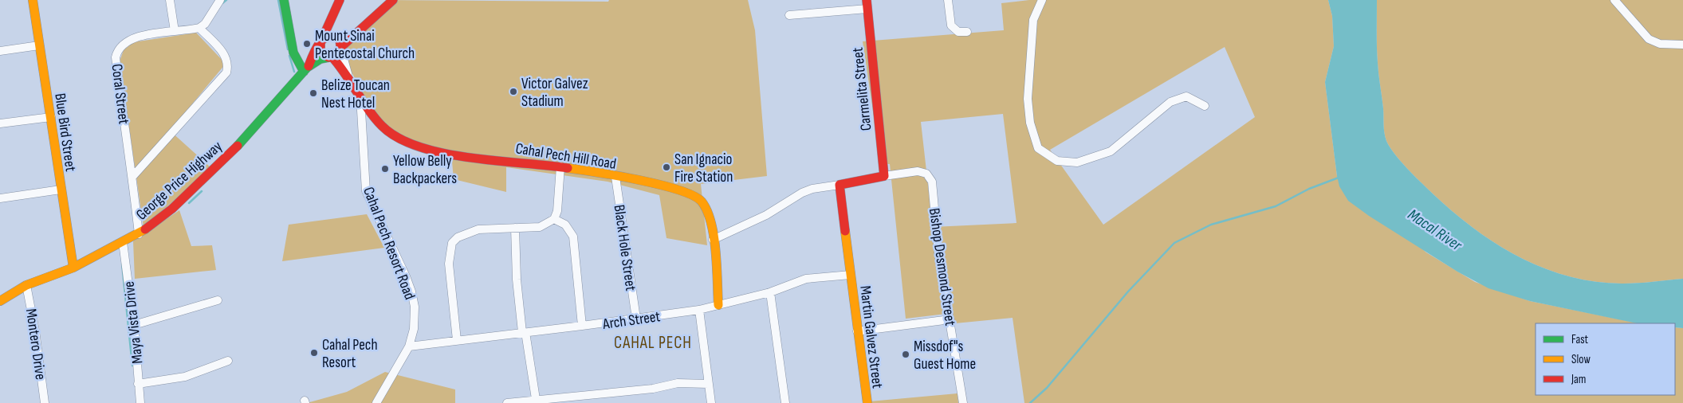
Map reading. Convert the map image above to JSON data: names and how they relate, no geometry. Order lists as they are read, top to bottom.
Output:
{
  "streets": {
    "main road": [
      "Carmelita Street",
      "Blue Bird Street",
      "Cahal Pech Hill Road",
      "George Price Highway",
      "Martin Galvez Street"
    ],
    "street": [
      "Coral Street",
      "Cahal Pech Resort Road",
      "Black Hole Street",
      "Bishop Desmond Street",
      "Arch Street",
      "Maya Vista Drive",
      "Montero Drive"
    ]
  },
  "crossings": [
    ["Carmelita Street", "Bishop Desmond Street"],
    ["Coral Street", "George Price Highway"],
    ["Blue Bird Street", "George Price Highway"],
    ["Cahal Pech Hill Road", "George Price Highway"],
    ["Cahal Pech Hill Road", "Cahal Pech Resort Road"],
    ["Cahal Pech Hill Road", "Black Hole Street"],
    ["Cahal Pech Hill Road", "Arch Street"],
    ["George Price Highway", "Maya Vista Drive"],
    ["George Price Highway", "Montero Drive"],
    ["Cahal Pech Resort Road", "Arch Street"],
    ["Black Hole Street", "Arch Street"],
    ["Arch Street", "Martin Galvez Street"]
  ],
  "districts": ["CAHAL PECH"],
  "water": ["Macal River"],
  "places": [
    "Mount Sinai Pentecostal Church",
    "Victor Galvez Stadium",
    "Belize Toucan Nest Hotel",
    "San Ignacio Fire Station",
    "Yellow Belly Backpackers",
    "Cahal Pech Resort",
    "Missdof\"s Guest Home"
  ],
  "legend": ["Fast", "Slow", "Jam"]
}
